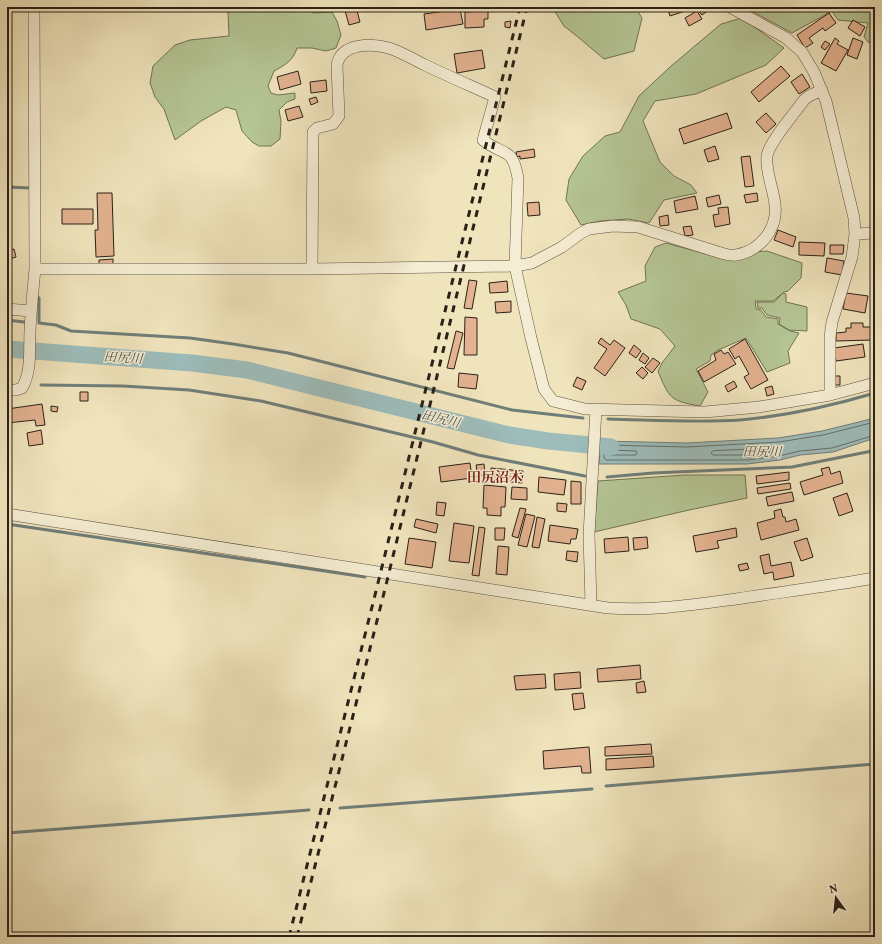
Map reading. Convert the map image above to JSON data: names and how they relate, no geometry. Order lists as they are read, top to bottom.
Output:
{
  "districts": ["田尻沼木"],
  "water": ["田尻川"],
  "north": "top"
}
